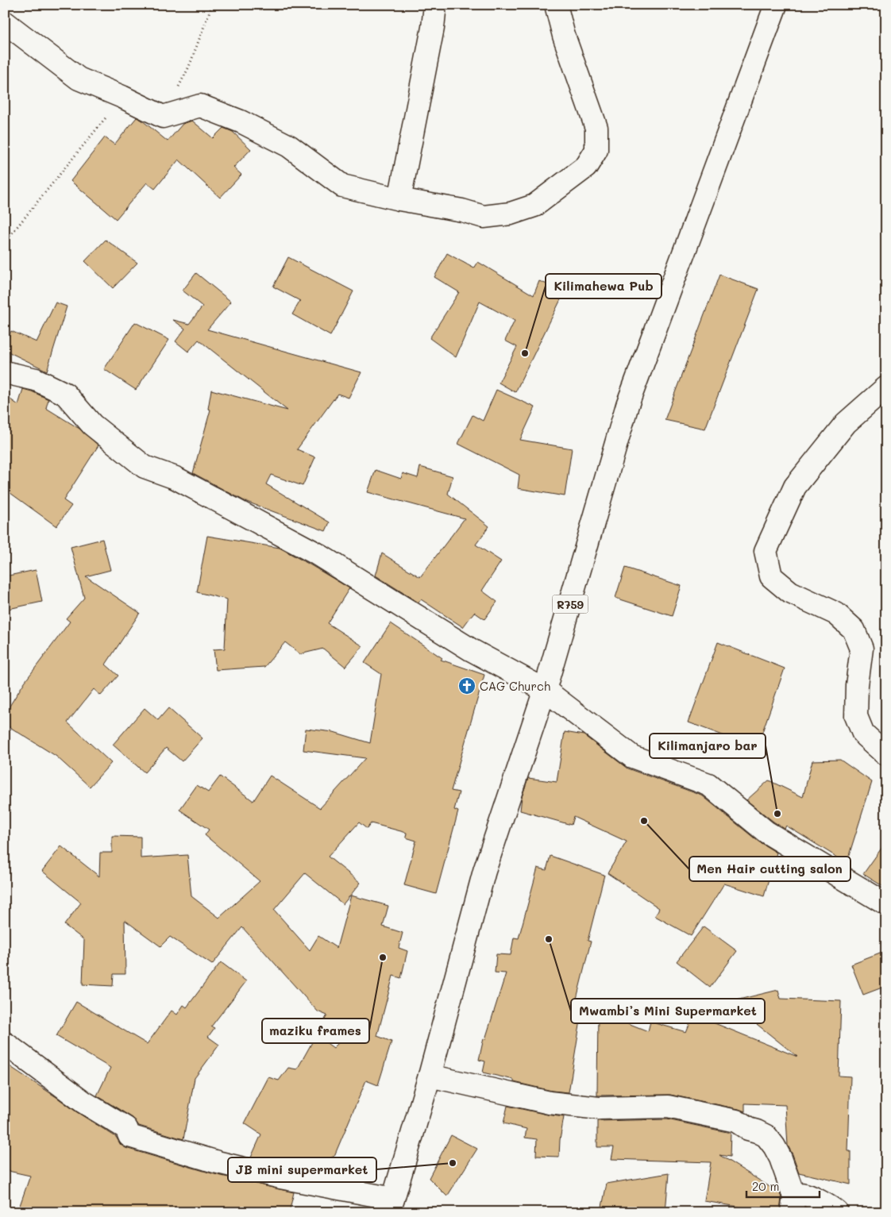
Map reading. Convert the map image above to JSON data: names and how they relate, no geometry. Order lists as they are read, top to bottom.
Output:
{
  "streets": {
    "street": ["R759"]
  },
  "places": {
    "other": [
      "Kilimahewa Pub",
      "Kilimanjaro bar",
      "Men Hair cutting salon",
      "Mwambi’s Mini Supermarket",
      "maziku frames",
      "JB mini supermarket"
    ],
    "church": ["CAG Church"]
  },
  "scale_bar": "20 m"
}
